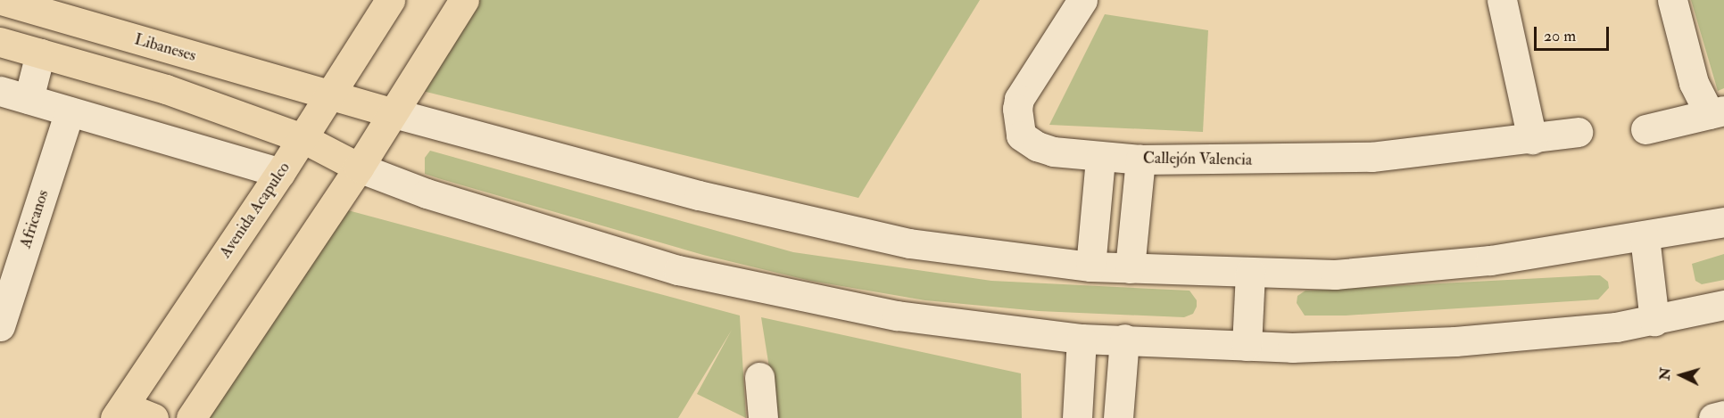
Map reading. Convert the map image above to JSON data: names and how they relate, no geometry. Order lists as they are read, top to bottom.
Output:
{
  "streets": {
    "main road": ["Libaneses", "Avenida Acapulco"],
    "street": ["Callejón Valencia", "Africanos"]
  },
  "crossings": [
    ["Libaneses", "Avenida Acapulco"]
  ],
  "scale_bar": "20 m",
  "north": "left"
}
